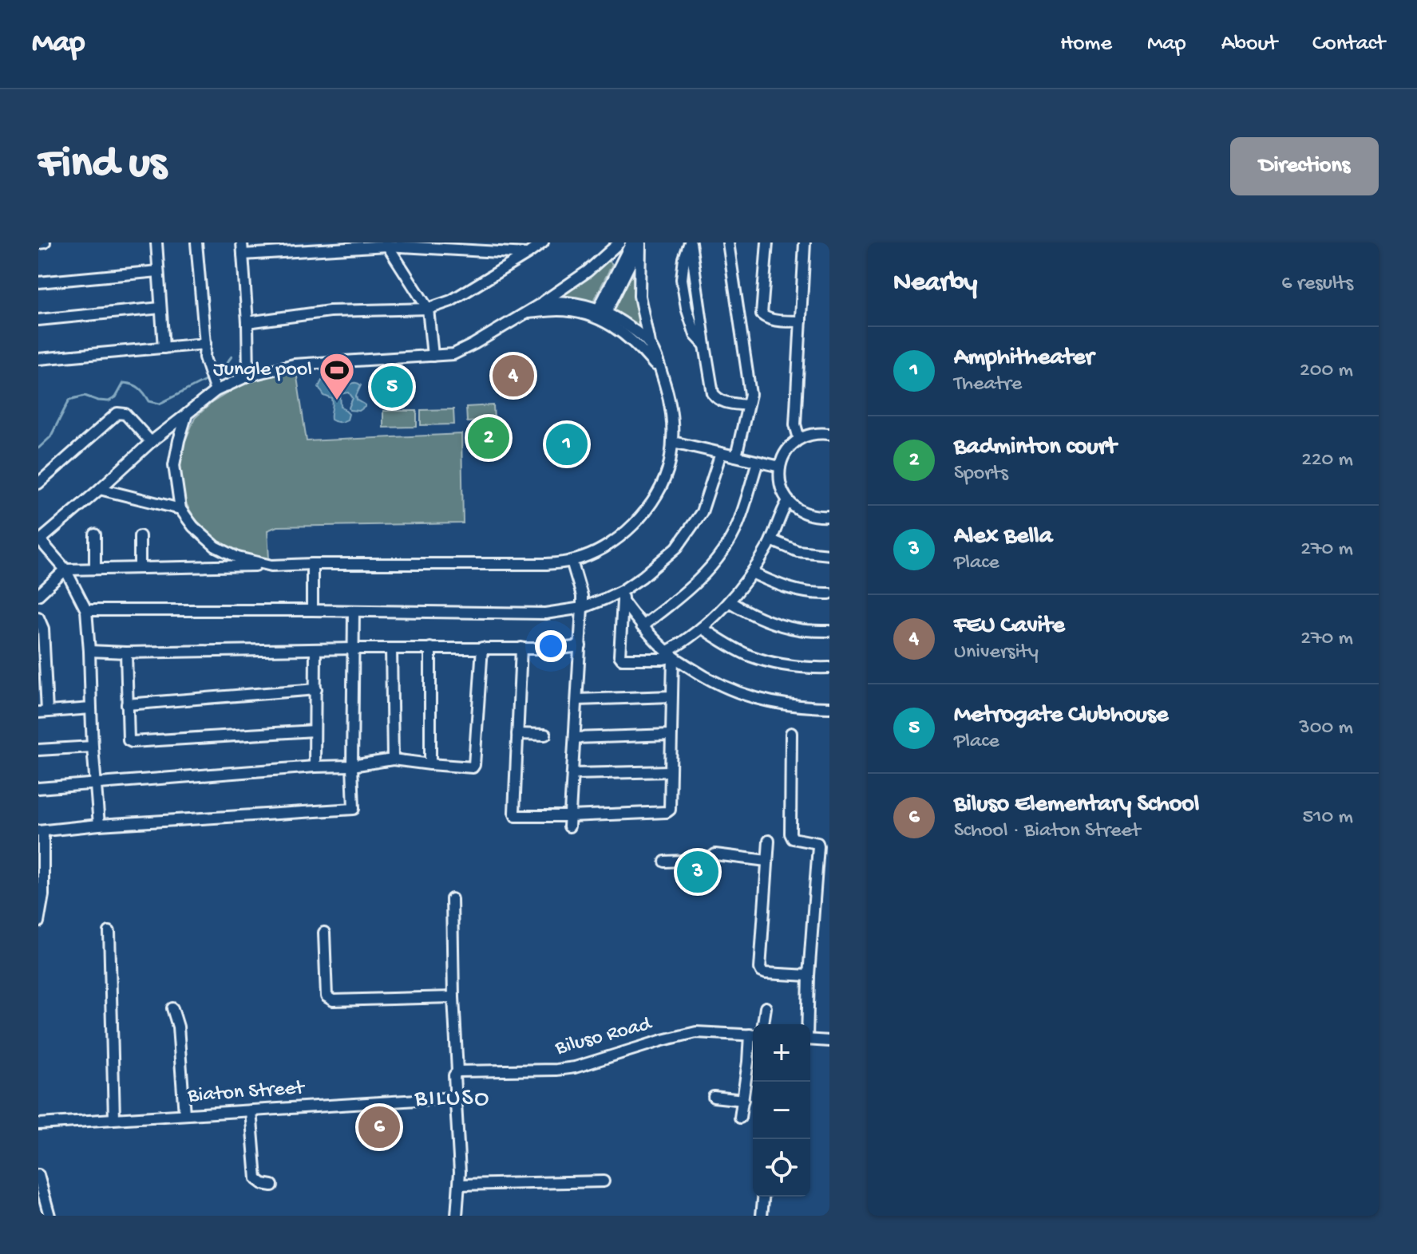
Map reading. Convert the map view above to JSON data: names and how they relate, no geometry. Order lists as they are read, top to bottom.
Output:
{
  "streets": {
    "street": ["Biluso Road", "Biaton Street"]
  },
  "districts": ["BILUSO"],
  "places": {
    "sports": ["Jungle pool"]
  },
  "page": {
    "header": "Map",
    "nav": [
      "Home",
      "Map",
      "About",
      "Contact"
    ],
    "buttons": "Directions",
    "title": "Find us",
    "heading": ["Nearby", "6 results"],
    "list": [
      {
        "mark": "1",
        "name": "Amphitheater",
        "note": "Theatre",
        "value": "200 m"
      },
      {
        "mark": "2",
        "name": "Badminton court",
        "note": "Sports",
        "value": "220 m"
      },
      {
        "mark": "3",
        "name": "Alex Bella",
        "note": "Place",
        "value": "270 m"
      },
      {
        "mark": "4",
        "name": "FEU Cavite",
        "note": "University",
        "value": "270 m"
      },
      {
        "mark": "5",
        "name": "Metrogate Clubhouse",
        "note": "Place",
        "value": "300 m"
      },
      {
        "mark": "6",
        "name": "Biluso Elementary School",
        "note": "School · Biaton Street",
        "value": "510 m"
      }
    ],
    "pins": [
      "4",
      "5",
      "2",
      "1",
      "3",
      "6"
    ],
    "map_buttons": ["+", "−"]
  }
}
